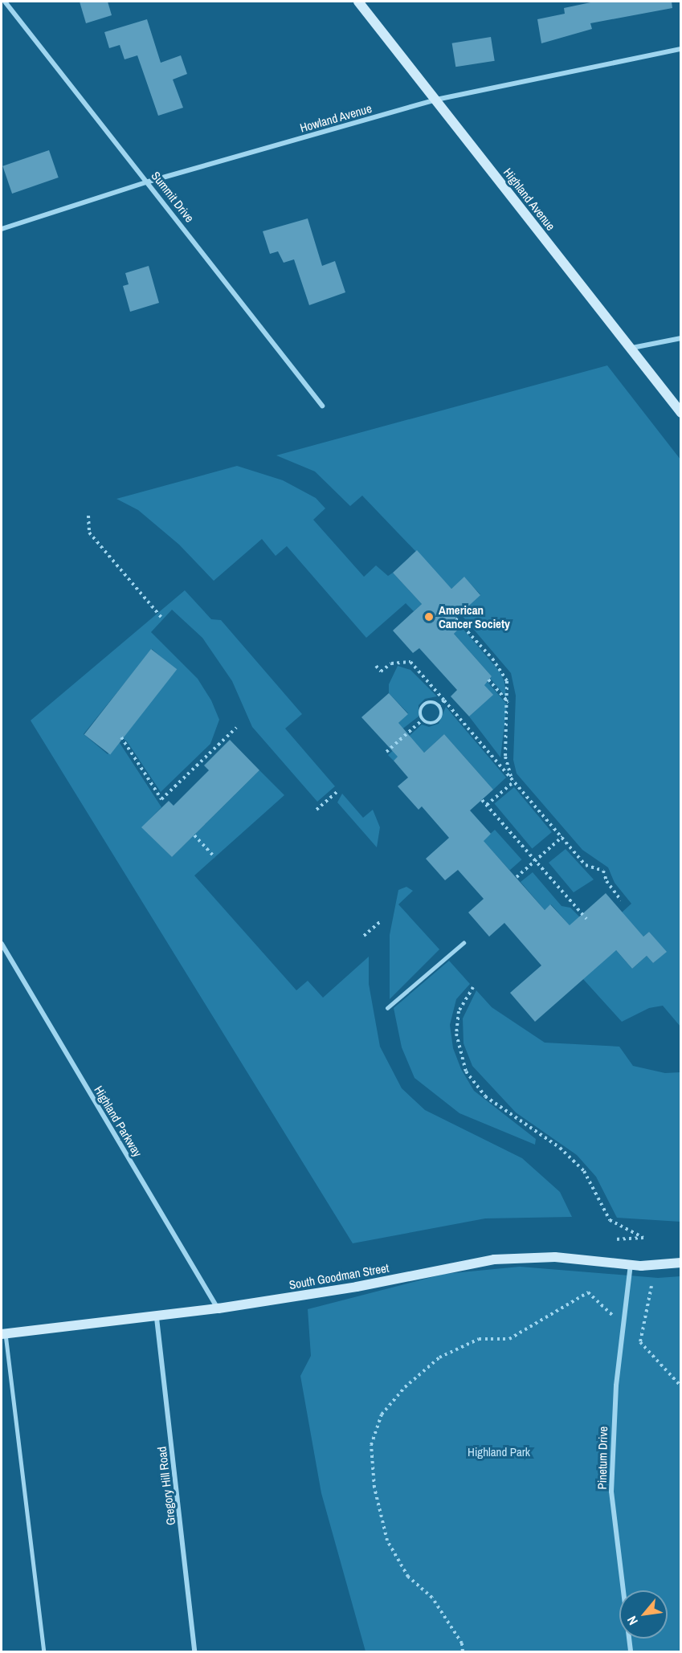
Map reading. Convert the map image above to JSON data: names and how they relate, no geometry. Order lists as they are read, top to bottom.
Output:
{
  "streets": {
    "main road": ["Highland Avenue", "South Goodman Street"],
    "street": [
      "Howland Avenue",
      "Summit Drive",
      "Highland Parkway",
      "Pinetum Drive",
      "Gregory Hill Road"
    ]
  },
  "crossings": [
    ["Howland Avenue", "Summit Drive"],
    ["Howland Avenue", "Highland Avenue"],
    ["Highland Parkway", "South Goodman Street"],
    ["South Goodman Street", "Pinetum Drive"],
    ["South Goodman Street", "Gregory Hill Road"]
  ],
  "parks": ["Highland Park"],
  "places": ["American Cancer Society"],
  "north": "bottom left"
}
